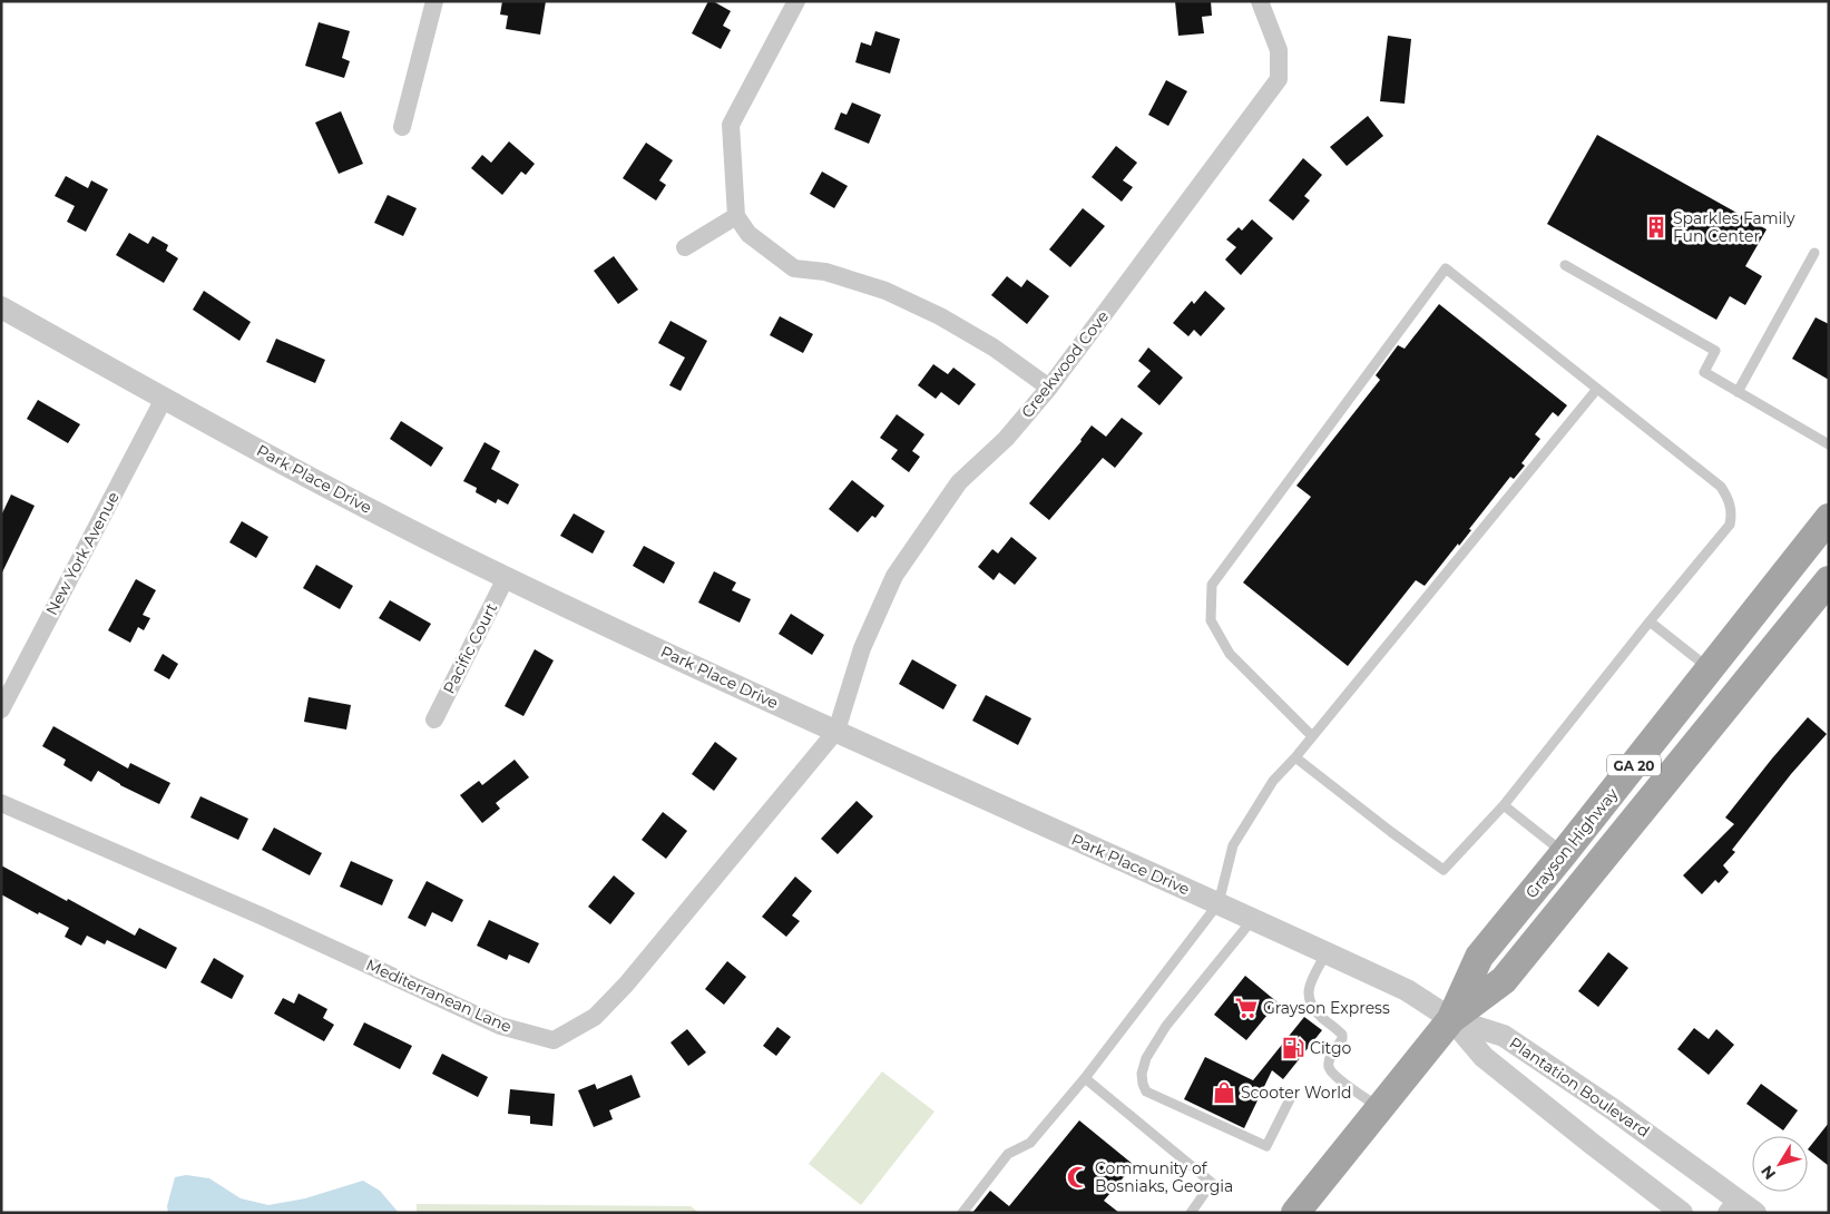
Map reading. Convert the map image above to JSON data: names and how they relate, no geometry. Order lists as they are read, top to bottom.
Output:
{
  "streets": {
    "main road": ["GA 20", "Grayson Highway"],
    "street": [
      "Creekwood Cove",
      "Park Place Drive",
      "New York Avenue",
      "Pacific Court",
      "Mediterranean Lane",
      "Plantation Boulevard"
    ]
  },
  "crossings": [
    ["Creekwood Cove", "Park Place Drive"],
    ["Creekwood Cove", "Mediterranean Lane"],
    ["Park Place Drive", "New York Avenue"],
    ["Park Place Drive", "Pacific Court"],
    ["Park Place Drive", "Grayson Highway"],
    ["Park Place Drive", "Mediterranean Lane"],
    ["Park Place Drive", "Plantation Boulevard"],
    ["Grayson Highway", "Plantation Boulevard"]
  ],
  "places": {
    "building": ["Sparkles Family Fun Center"],
    "supermarket": ["Grayson Express"],
    "fuel station": ["Citgo"],
    "shop": ["Scooter World"],
    "mosque": ["Community of Bosniaks, Georgia"]
  },
  "north": "bottom left"
}
